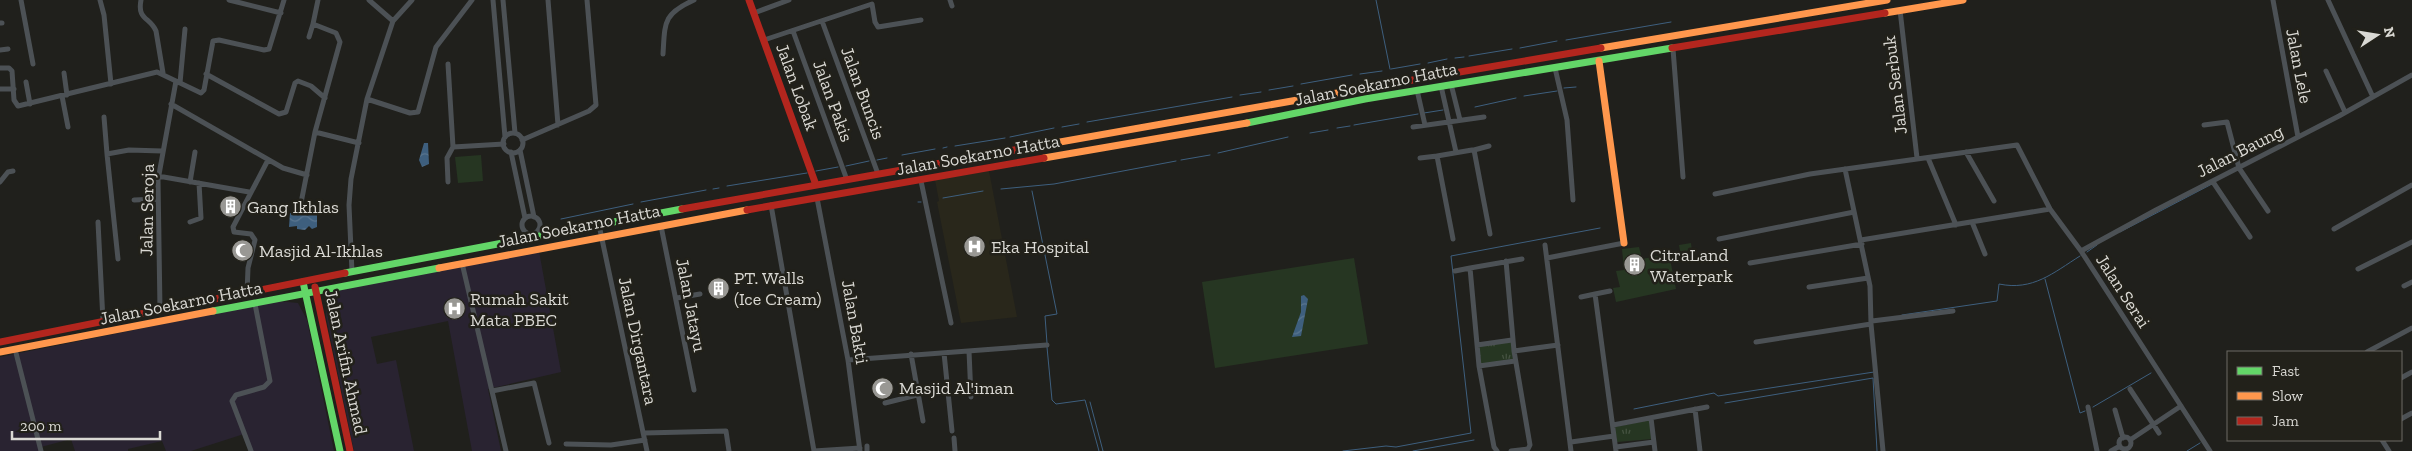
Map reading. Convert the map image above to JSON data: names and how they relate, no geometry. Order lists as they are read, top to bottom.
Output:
{
  "streets": {
    "main road": ["Jalan Soekarno Hatta", "Jalan Lobak", "Jalan Arifin Ahmad"],
    "street": [
      "Jalan Lele",
      "Jalan Serbuk",
      "Jalan Buncis",
      "Jalan Pakis",
      "Jalan Baung",
      "Jalan Seroja",
      "Jalan Serai",
      "Jalan Jatayu",
      "Jalan Bakti",
      "Jalan Dirgantara"
    ]
  },
  "crossings": [
    ["Jalan Lele", "Jalan Baung"],
    ["Jalan Soekarno Hatta", "Jalan Serbuk"],
    ["Jalan Soekarno Hatta", "Jalan Lobak"],
    ["Jalan Soekarno Hatta", "Jalan Buncis"],
    ["Jalan Soekarno Hatta", "Jalan Pakis"],
    ["Jalan Soekarno Hatta", "Jalan Seroja"],
    ["Jalan Soekarno Hatta", "Jalan Jatayu"],
    ["Jalan Soekarno Hatta", "Jalan Bakti"],
    ["Jalan Soekarno Hatta", "Jalan Dirgantara"],
    ["Jalan Soekarno Hatta", "Jalan Arifin Ahmad"],
    ["Jalan Baung", "Jalan Serai"]
  ],
  "places": {
    "building": ["Gang Ikhlas", "CitraLand Waterpark", "PT. Walls (Ice Cream)"],
    "hospital": ["Eka Hospital", "Rumah Sakit Mata PBEC"],
    "mosque": ["Masjid Al-Ikhlas", "Masjid Al'iman"]
  },
  "legend": ["Fast", "Slow", "Jam"],
  "scale_bar": "200 m",
  "north": "right"
}
